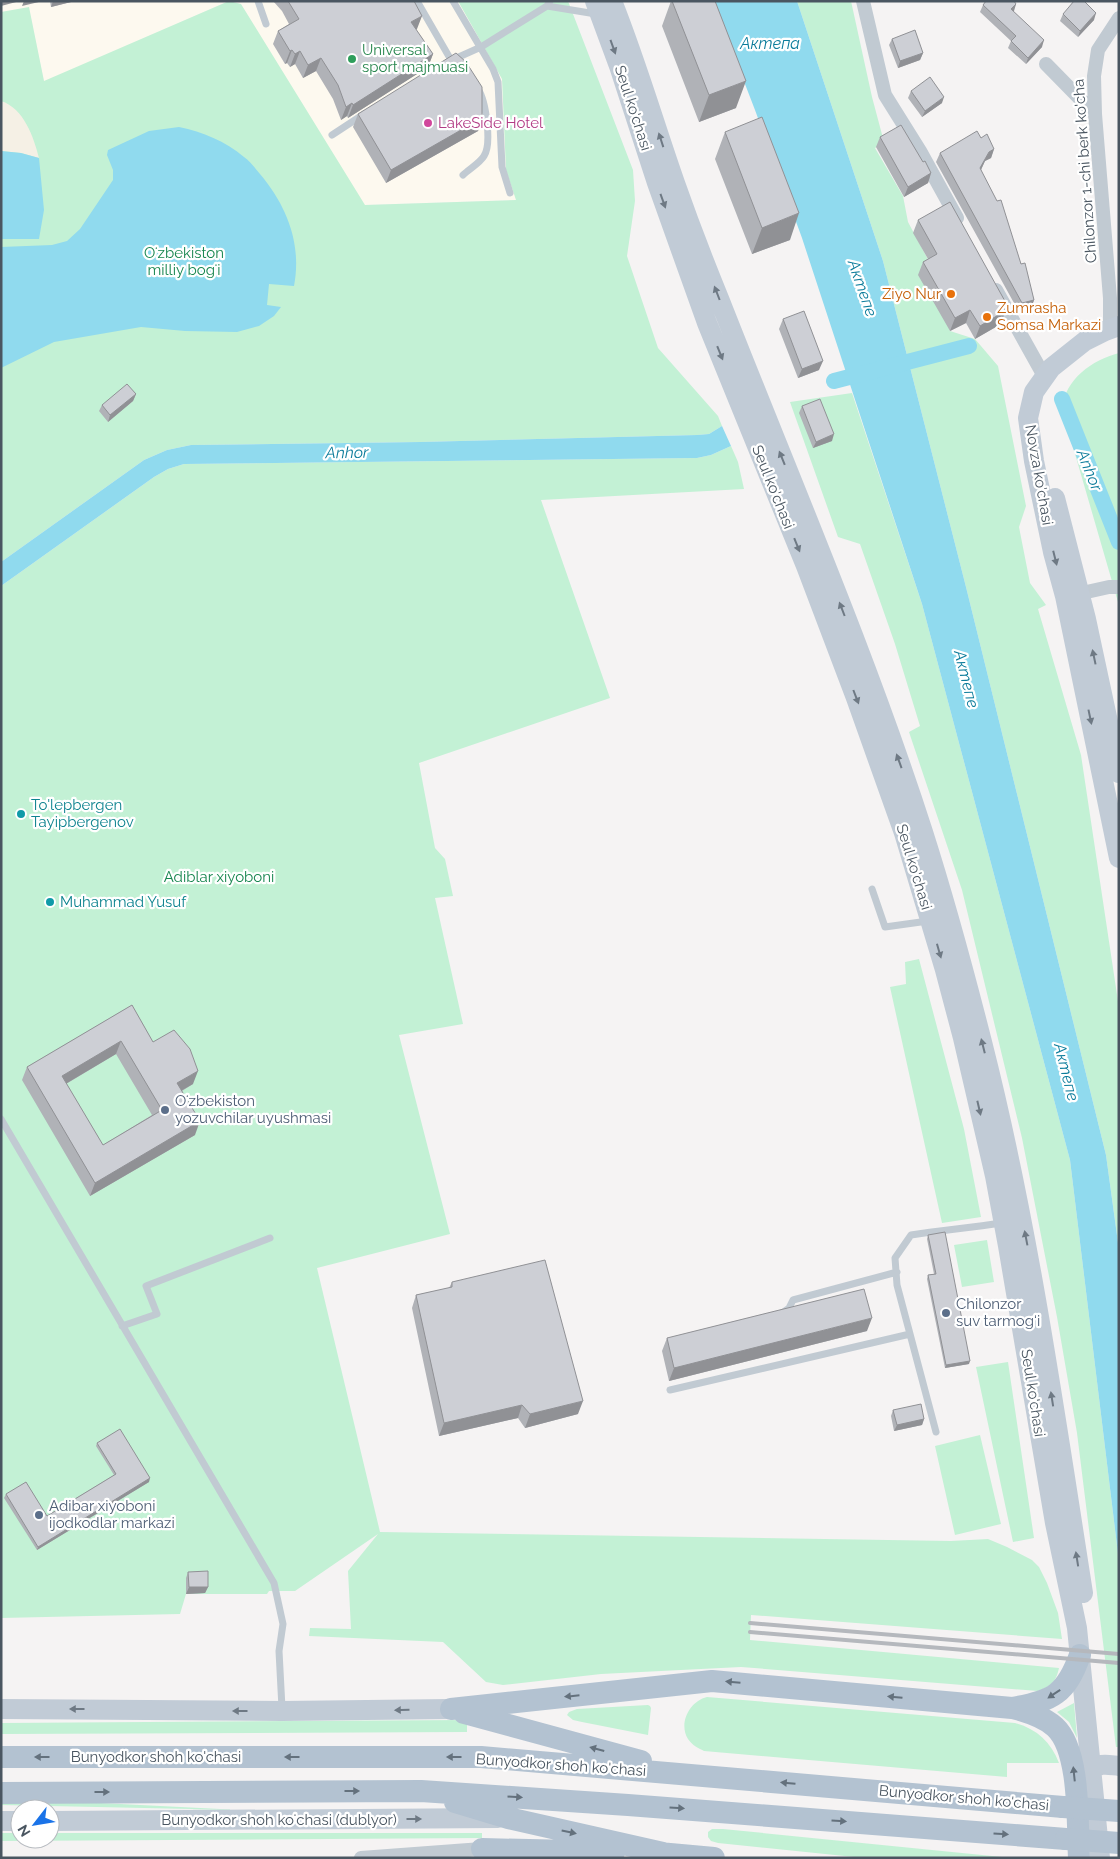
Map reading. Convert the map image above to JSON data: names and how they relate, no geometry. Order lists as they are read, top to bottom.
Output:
{
  "streets": {
    "main road": [
      "Seul ko'chasi",
      "Novza ko'chasi",
      "Bunyodkor shoh ko'chasi",
      "Bunyodkor shoh koʻchasi (dublyor)"
    ],
    "street": ["Chilonzor 1-chi berk ko'cha"]
  },
  "crossings": [
    ["Chilonzor 1-chi berk ko'cha", "Novza ko'chasi"]
  ],
  "water": ["Актепа", "Актепе", "Anhor"],
  "parks": ["Oʻzbekiston milliy bogʻi", "Adiblar xiyoboni"],
  "places": [
    "Universal sport majmuasi",
    "LakeSide Hotel",
    "Ziyo Nur",
    "Zumrasha Somsa Markazi",
    "To'lepbergen Tayipbergenov",
    "Muhammad Yusuf",
    "Oʻzbekiston yozuvchilar uyushmasi",
    "Chilonzor suv tarmog‘i",
    "Adibar xiyoboni ijodkodlar markazi"
  ],
  "north": "bottom left"
}
